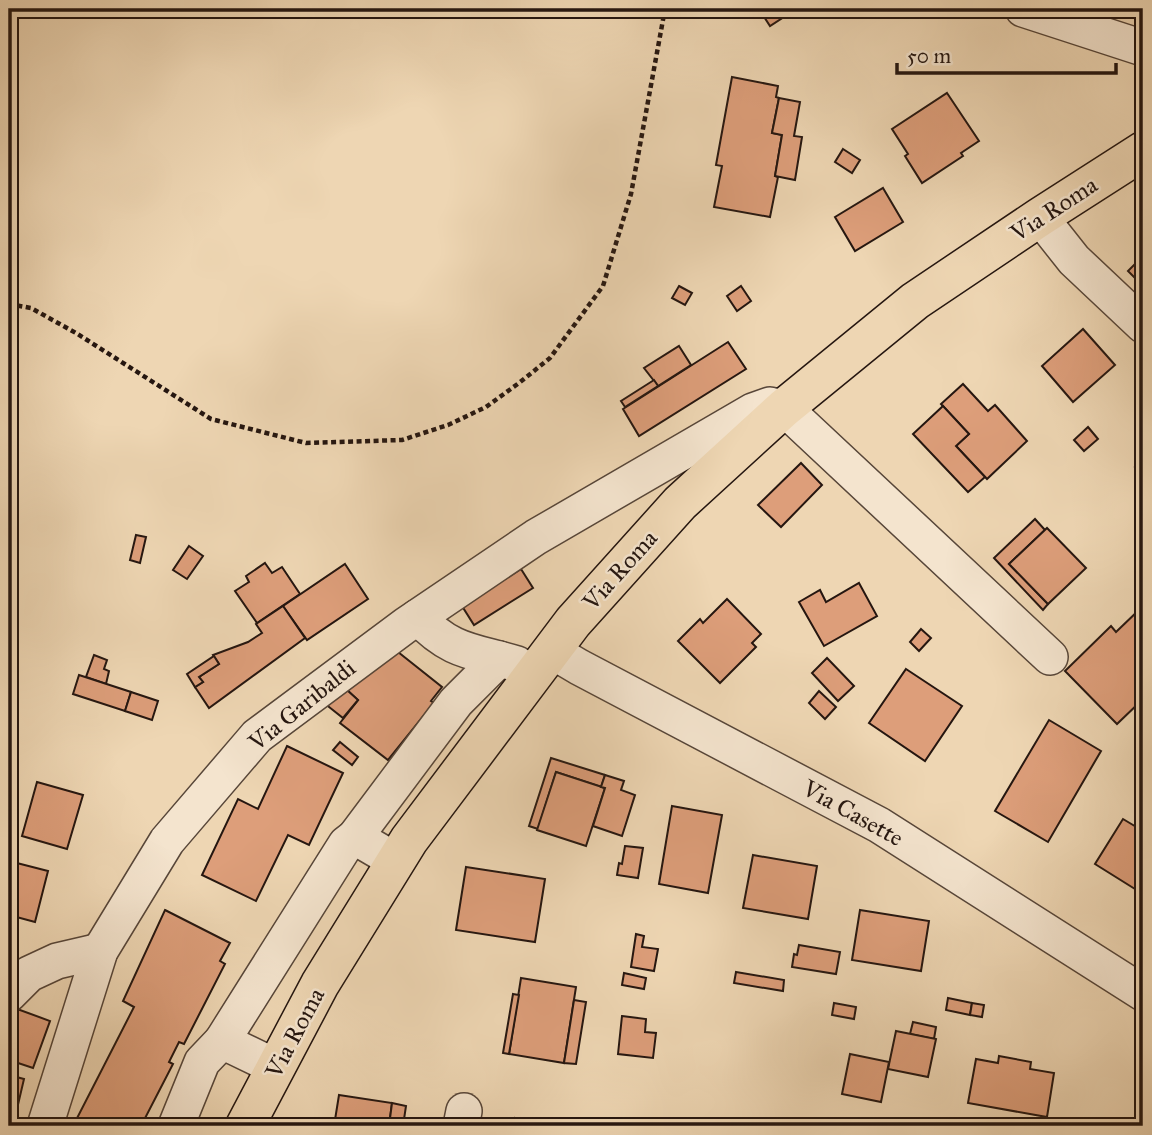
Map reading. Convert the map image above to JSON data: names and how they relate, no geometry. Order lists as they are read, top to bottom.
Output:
{
  "streets": {
    "main road": ["Via Roma"],
    "street": ["Via Garibaldi", "Via Casette"]
  },
  "crossings": [
    ["Via Roma", "Via Garibaldi"],
    ["Via Roma", "Via Casette"],
    ["Via Garibaldi", "Via Casette"]
  ],
  "scale_bar": "50 m"
}
